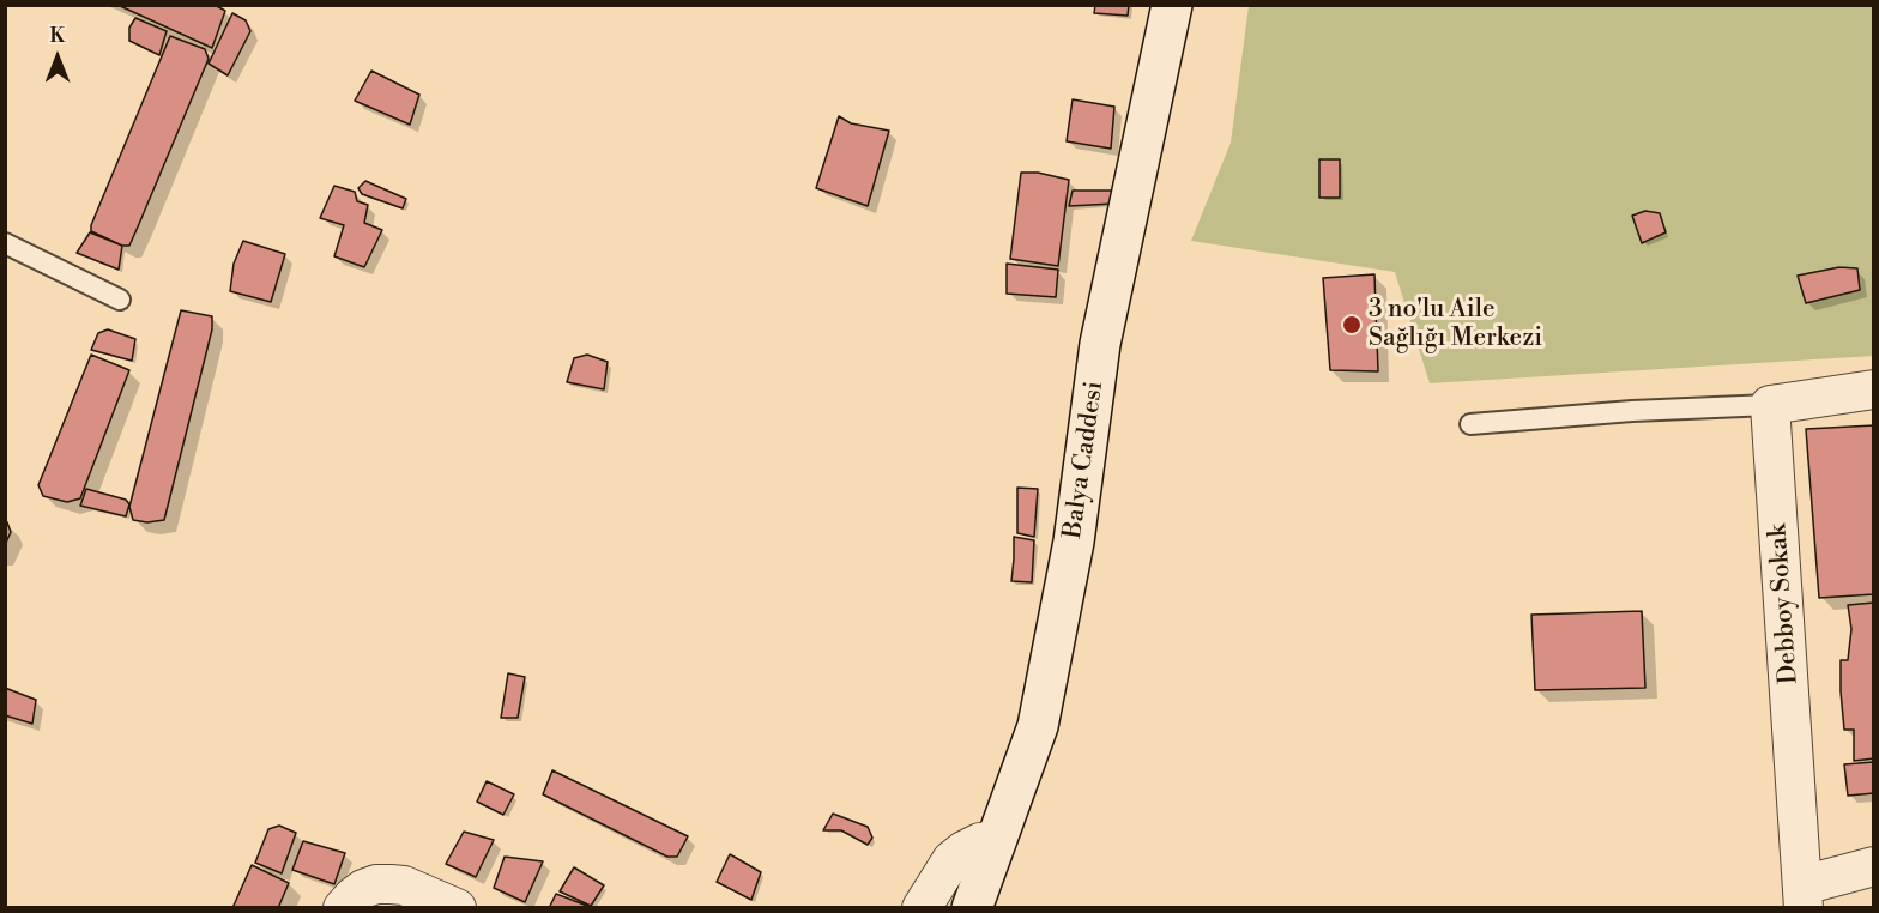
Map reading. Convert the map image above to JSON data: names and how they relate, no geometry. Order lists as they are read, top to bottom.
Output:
{
  "streets": {
    "main road": ["Balya Caddesi"],
    "street": ["Debboy Sokak"]
  },
  "places": ["3 no'lu Aile Sağlığı Merkezi"],
  "north": "top"
}
